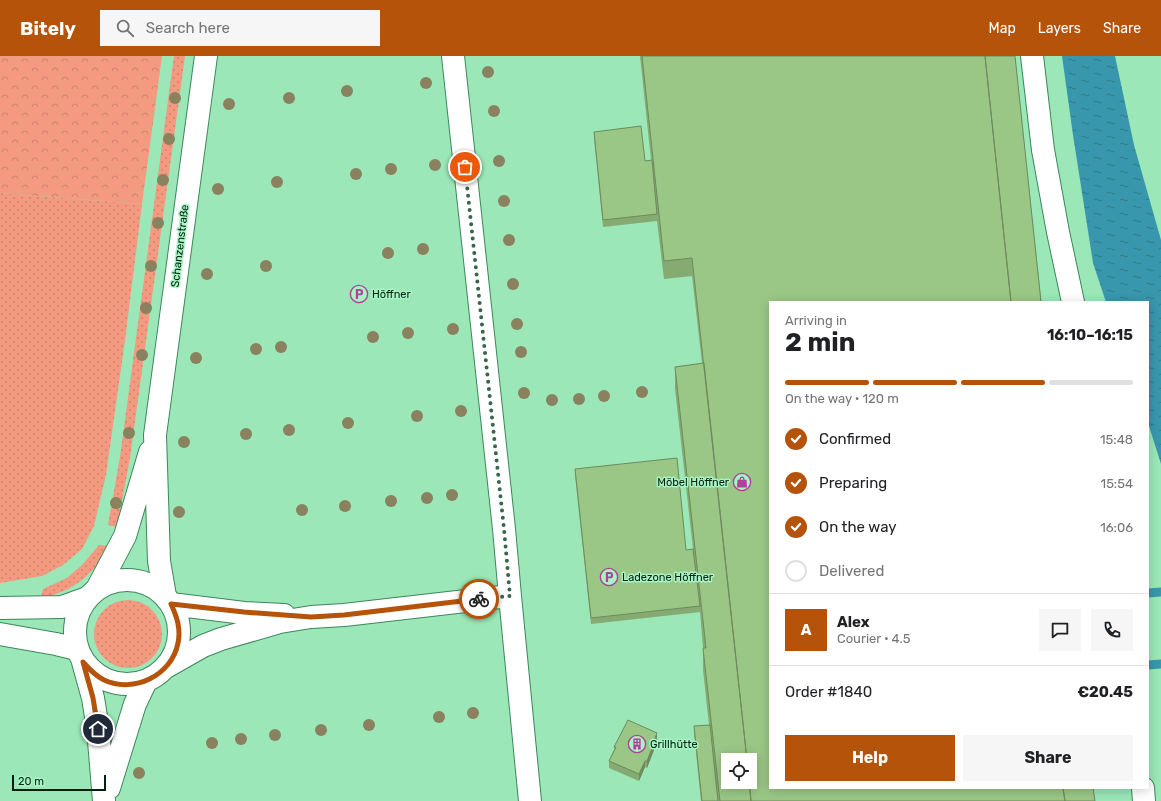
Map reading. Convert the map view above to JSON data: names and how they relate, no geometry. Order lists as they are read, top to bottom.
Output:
{
  "streets": {
    "street": ["Schanzenstraße"]
  },
  "places": {
    "parking": ["Höffner", "Ladezone Höffner"],
    "shop": ["Möbel Höffner"],
    "building": ["Grillhütte"]
  },
  "scale_bar": "20 m",
  "page": {
    "header": "Bitely",
    "search": "Search here",
    "nav": ["Map", "Layers", "Share"],
    "heading": ["2 min", "Arriving in", "16:10–16:15"],
    "panel": [
      "Alex",
      "Courier · 4.5",
      "Order #1840",
      "€20.45"
    ],
    "bar": "On the way · 120 m",
    "list": [
      ["Confirmed", "15:48"],
      ["Preparing", "15:54"],
      ["On the way", "16:06"],
      "Delivered"
    ],
    "round": "A",
    "buttons": ["Help", "Share"],
    "scale": "20 m"
  }
}
